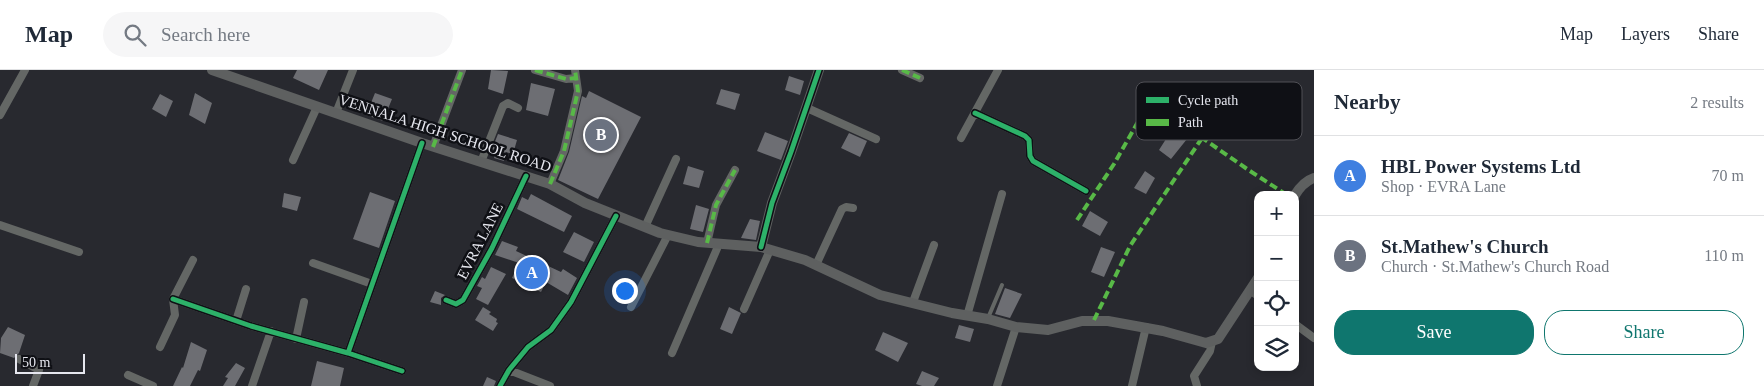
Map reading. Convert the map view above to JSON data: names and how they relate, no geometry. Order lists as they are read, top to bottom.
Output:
{
  "streets": {
    "main road": ["VENNALA HIGH SCHOOL ROAD"],
    "street": ["EVRA LANE"]
  },
  "crossings": [
    ["VENNALA HIGH SCHOOL ROAD", "EVRA LANE"]
  ],
  "legend": ["Cycle path", "Path"],
  "scale_bar": "50 m",
  "page": {
    "header": "Map",
    "search": "Search here",
    "nav": ["Map", "Layers", "Share"],
    "heading": ["Nearby", "2 results"],
    "pins": ["B", "A"],
    "list": [
      {
        "mark": "A",
        "name": "HBL Power Systems Ltd",
        "note": "Shop · EVRA Lane",
        "value": "70 m"
      },
      {
        "mark": "B",
        "name": "St.Mathew's Church",
        "note": "Church · St.Mathew's Church Road",
        "value": "110 m"
      }
    ],
    "map_buttons": ["+", "−"],
    "buttons": ["Save", "Share"],
    "scale": "50 m"
  }
}
